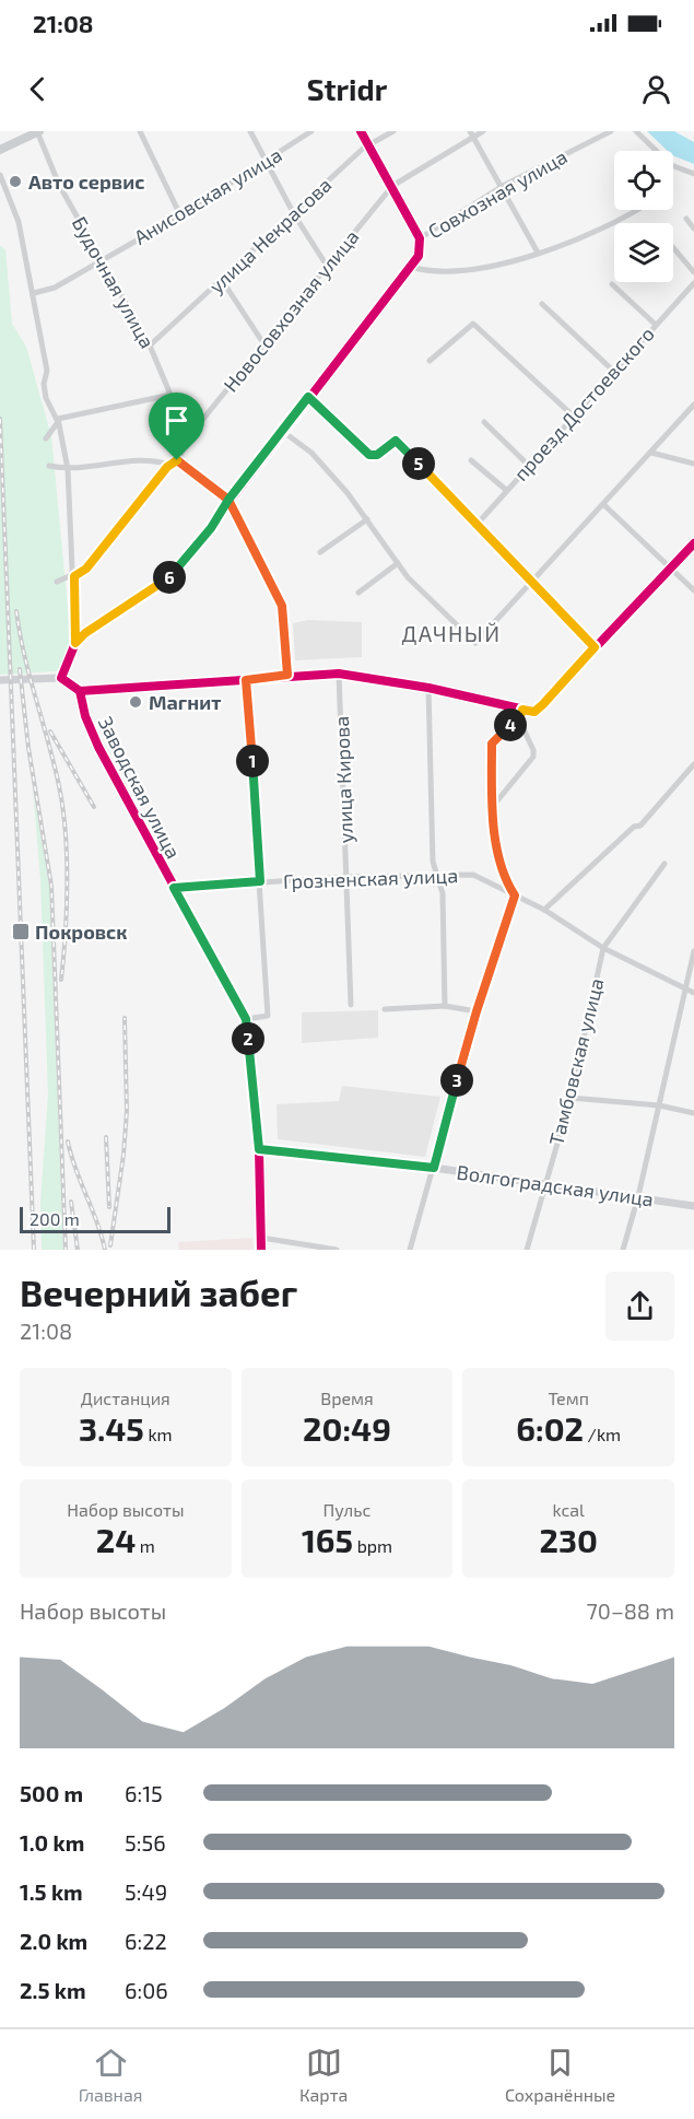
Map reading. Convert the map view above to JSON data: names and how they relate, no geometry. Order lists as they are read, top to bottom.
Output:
{
  "streets": {
    "street": [
      "Совхозная улица",
      "Анисовская улица",
      "улица Некрасова",
      "Будочная улица",
      "Новосовхозная улица",
      "проезд Достоевского",
      "улица Кирова",
      "Заводская улица",
      "Грозненская улица",
      "Тамбовская улица",
      "Волгоградская улица"
    ]
  },
  "crossings": [
    ["Анисовская улица", "Будочная улица"],
    ["улица Некрасова", "Будочная улица"],
    ["Будочная улица", "Новосовхозная улица"],
    ["улица Кирова", "Грозненская улица"],
    ["Заводская улица", "Грозненская улица"],
    ["Грозненская улица", "Тамбовская улица"],
    ["Тамбовская улица", "Волгоградская улица"]
  ],
  "districts": ["ДАЧНЫЙ"],
  "places": {
    "other": ["Авто сервис", "Магнит"],
    "transit": ["Покровск"]
  },
  "scale_bar": "200 m",
  "page": {
    "status": "21:08",
    "header": "Stridr",
    "pins": [
      "5",
      "6",
      "4",
      "1",
      "2",
      "3"
    ],
    "scale": "200 m",
    "heading": ["Вечерний забег", "21:08"],
    "stats": [
      ["Дистанция", "3.45 km"],
      ["Время", "20:49"],
      ["Темп", "6:02 /km"],
      ["Набор высоты", "24 m"],
      ["Пульс", "165 bpm"],
      ["kcal", "230"]
    ],
    "chart": ["Набор высоты", "70–88 m"],
    "list": [
      {
        "name": "500 m",
        "note": "6:15"
      },
      {
        "name": "1.0 km",
        "note": "5:56"
      },
      {
        "name": "1.5 km",
        "note": "5:49"
      },
      {
        "name": "2.0 km",
        "note": "6:22"
      },
      {
        "name": "2.5 km",
        "note": "6:06"
      }
    ],
    "tabs": ["Главная", "Карта", "Сохранённые"]
  }
}
